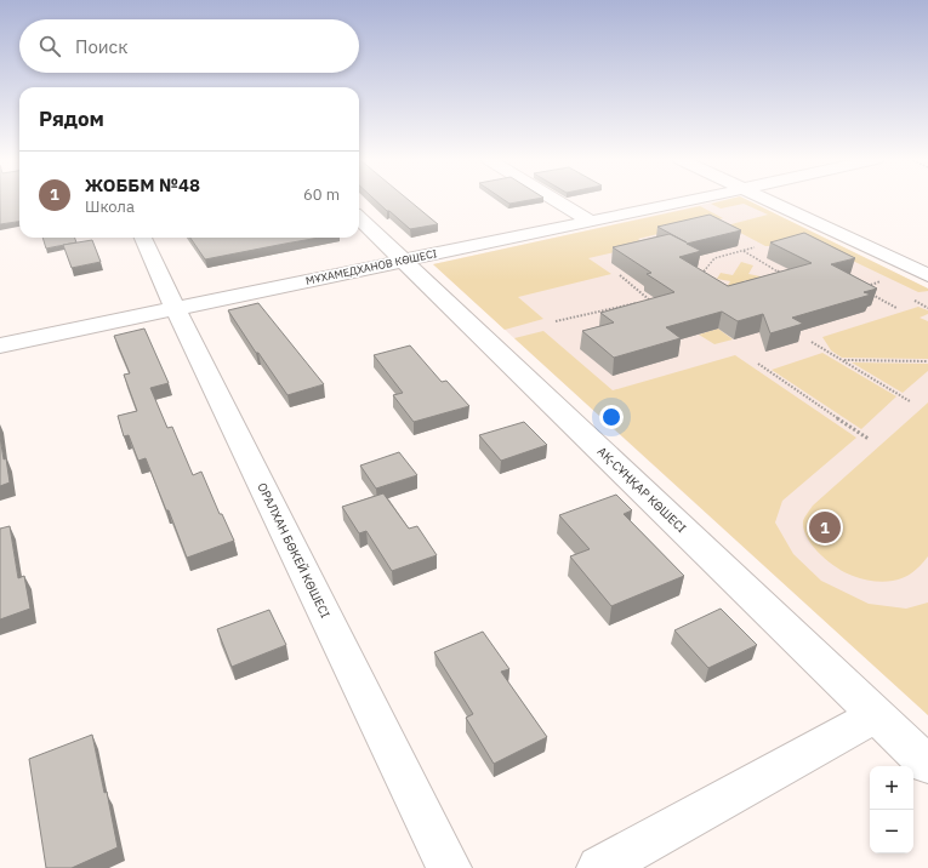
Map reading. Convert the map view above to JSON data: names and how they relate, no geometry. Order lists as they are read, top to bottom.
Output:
{
  "streets": {
    "street": ["МҰХАМЕДХАНОВ КӨШЕСІ", "АҚ-СҰҢҚАР КӨШЕСІ", "ОРАЛХАН БӨКЕЙ КӨШЕСІ"]
  },
  "crossings": [
    ["МҰХАМЕДХАНОВ КӨШЕСІ", "АҚ-СҰҢҚАР КӨШЕСІ"],
    ["МҰХАМЕДХАНОВ КӨШЕСІ", "ОРАЛХАН БӨКЕЙ КӨШЕСІ"]
  ],
  "page": {
    "search": "Поиск",
    "heading": "Рядом",
    "list": [
      {
        "mark": "1",
        "name": "ЖОББМ №48",
        "note": "Школа",
        "value": "60 m"
      }
    ],
    "pins": "1",
    "map_buttons": ["+", "−"]
  }
}
